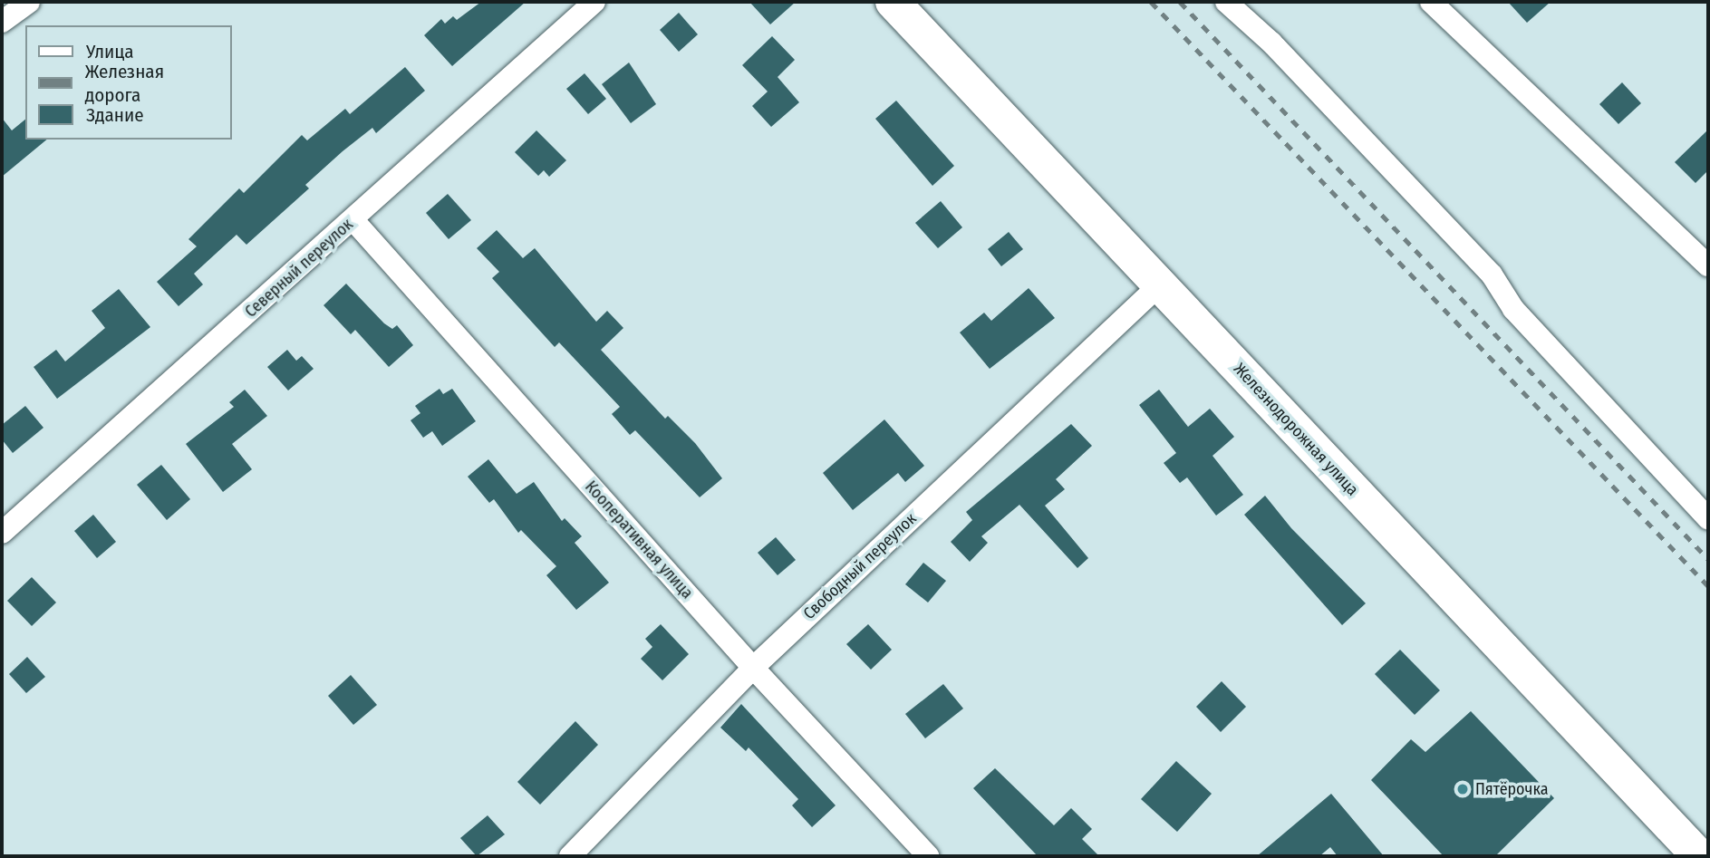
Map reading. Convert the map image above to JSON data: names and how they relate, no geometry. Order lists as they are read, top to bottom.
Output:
{
  "streets": {
    "main road": ["Железнодорожная улица"],
    "street": ["Северный переулок", "Кооперативная улица", "Свободный переулок"]
  },
  "crossings": [
    ["Северный переулок", "Кооперативная улица"],
    ["Железнодорожная улица", "Свободный переулок"],
    ["Кооперативная улица", "Свободный переулок"]
  ],
  "places": ["Пятёрочка"],
  "legend": ["Улица", "Железная дорога", "Здание"]
}
